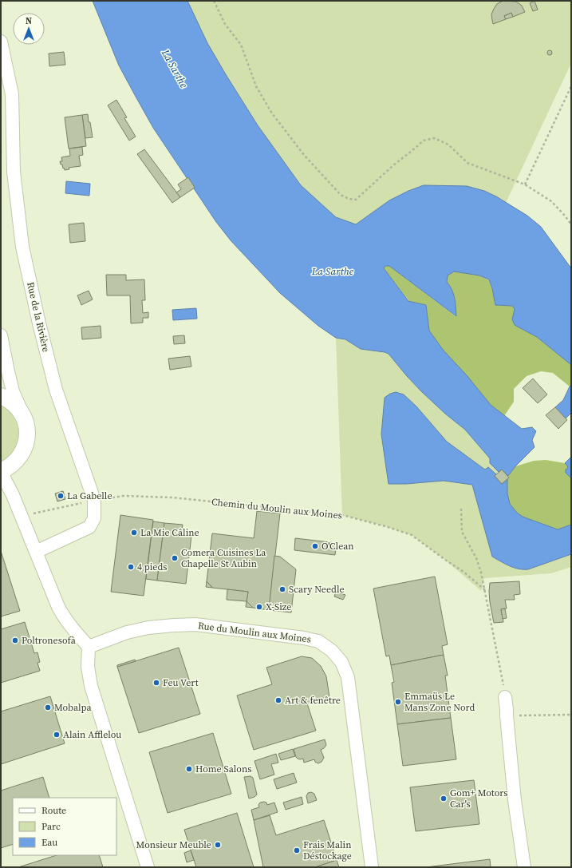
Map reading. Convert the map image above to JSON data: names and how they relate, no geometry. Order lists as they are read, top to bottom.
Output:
{
  "streets": {
    "street": ["Rue de la Rivière", "Rue du Moulin aux Moines"],
    "path": ["Chemin du Moulin aux Moines"]
  },
  "crossings": [
    ["Rue de la Rivière", "Chemin du Moulin aux Moines"]
  ],
  "water": ["La Sarthe"],
  "places": [
    "La Gabelle",
    "La Mie Câline",
    "O'Clean",
    "Comera Cuisines La Chapelle St Aubin",
    "4 pieds",
    "Scary Needle",
    "X-Size",
    "Poltronesofà",
    "Feu Vert",
    "Art & fenêtre",
    "Emmaüs Le Mans Zone Nord",
    "Mobalpa",
    "Alain Afflelou",
    "Home Salons",
    "Gom+ Motors Car's",
    "Monsieur Meuble",
    "Frais Malin Déstockage"
  ],
  "legend": ["Route", "Parc", "Eau"],
  "north": "top"
}
